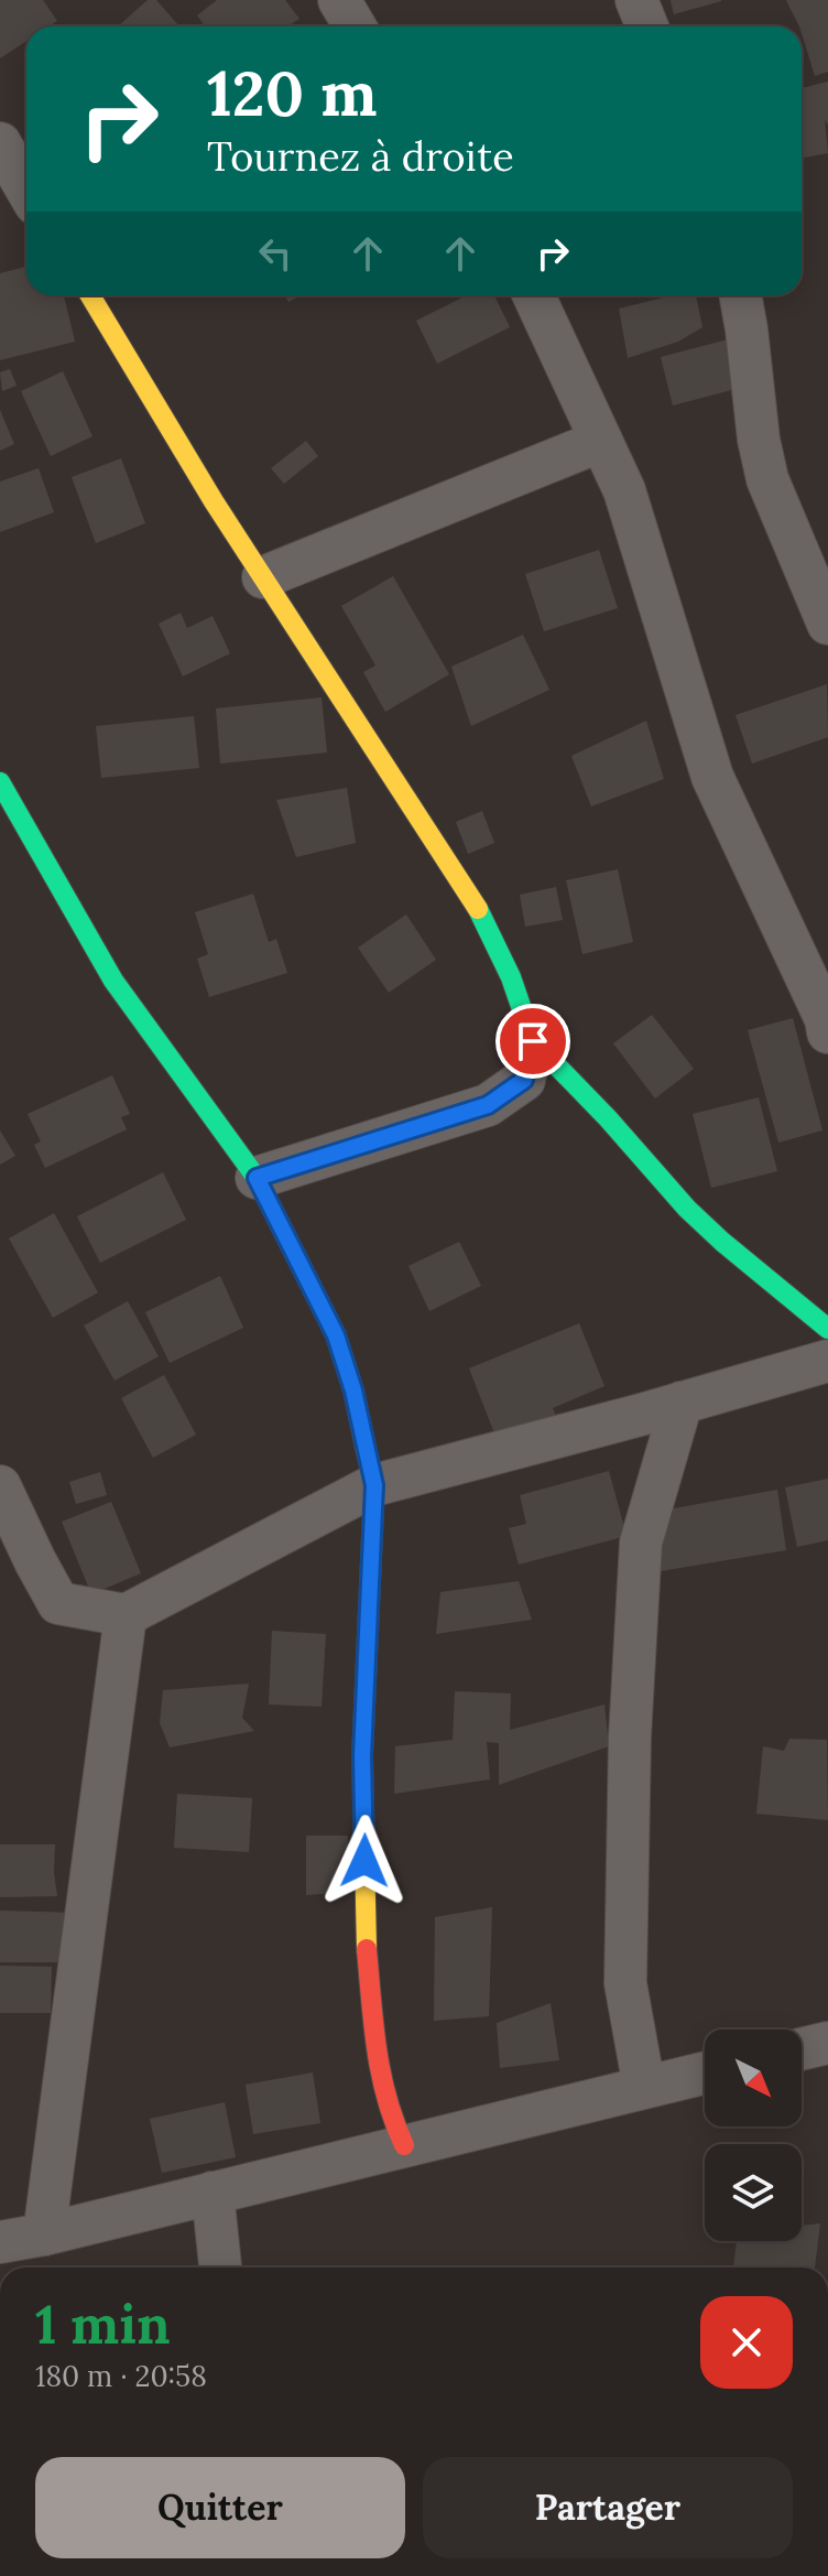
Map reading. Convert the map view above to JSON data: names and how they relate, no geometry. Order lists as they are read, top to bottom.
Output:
{
  "north": "bottom right",
  "page": {
    "turn": ["120 m", "Tournez à droite"],
    "heading": ["1 min", "180 m · 20:58"],
    "buttons": ["Quitter", "Partager"]
  }
}
